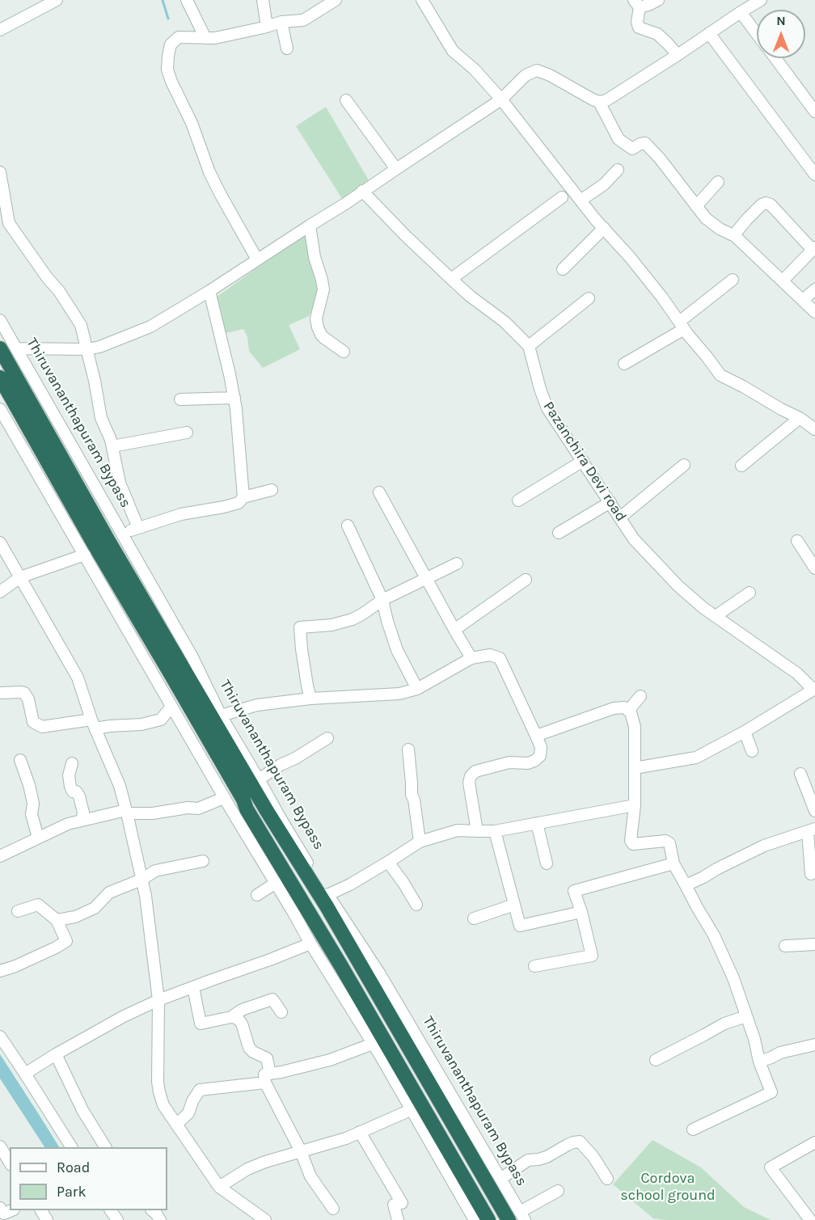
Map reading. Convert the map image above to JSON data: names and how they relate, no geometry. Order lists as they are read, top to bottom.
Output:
{
  "streets": {
    "highway": ["Thiruvananthapuram Bypass"],
    "street": ["Pazanchira Devi road"]
  },
  "parks": ["Cordova school ground"],
  "legend": ["Road", "Park"],
  "north": "top"
}
